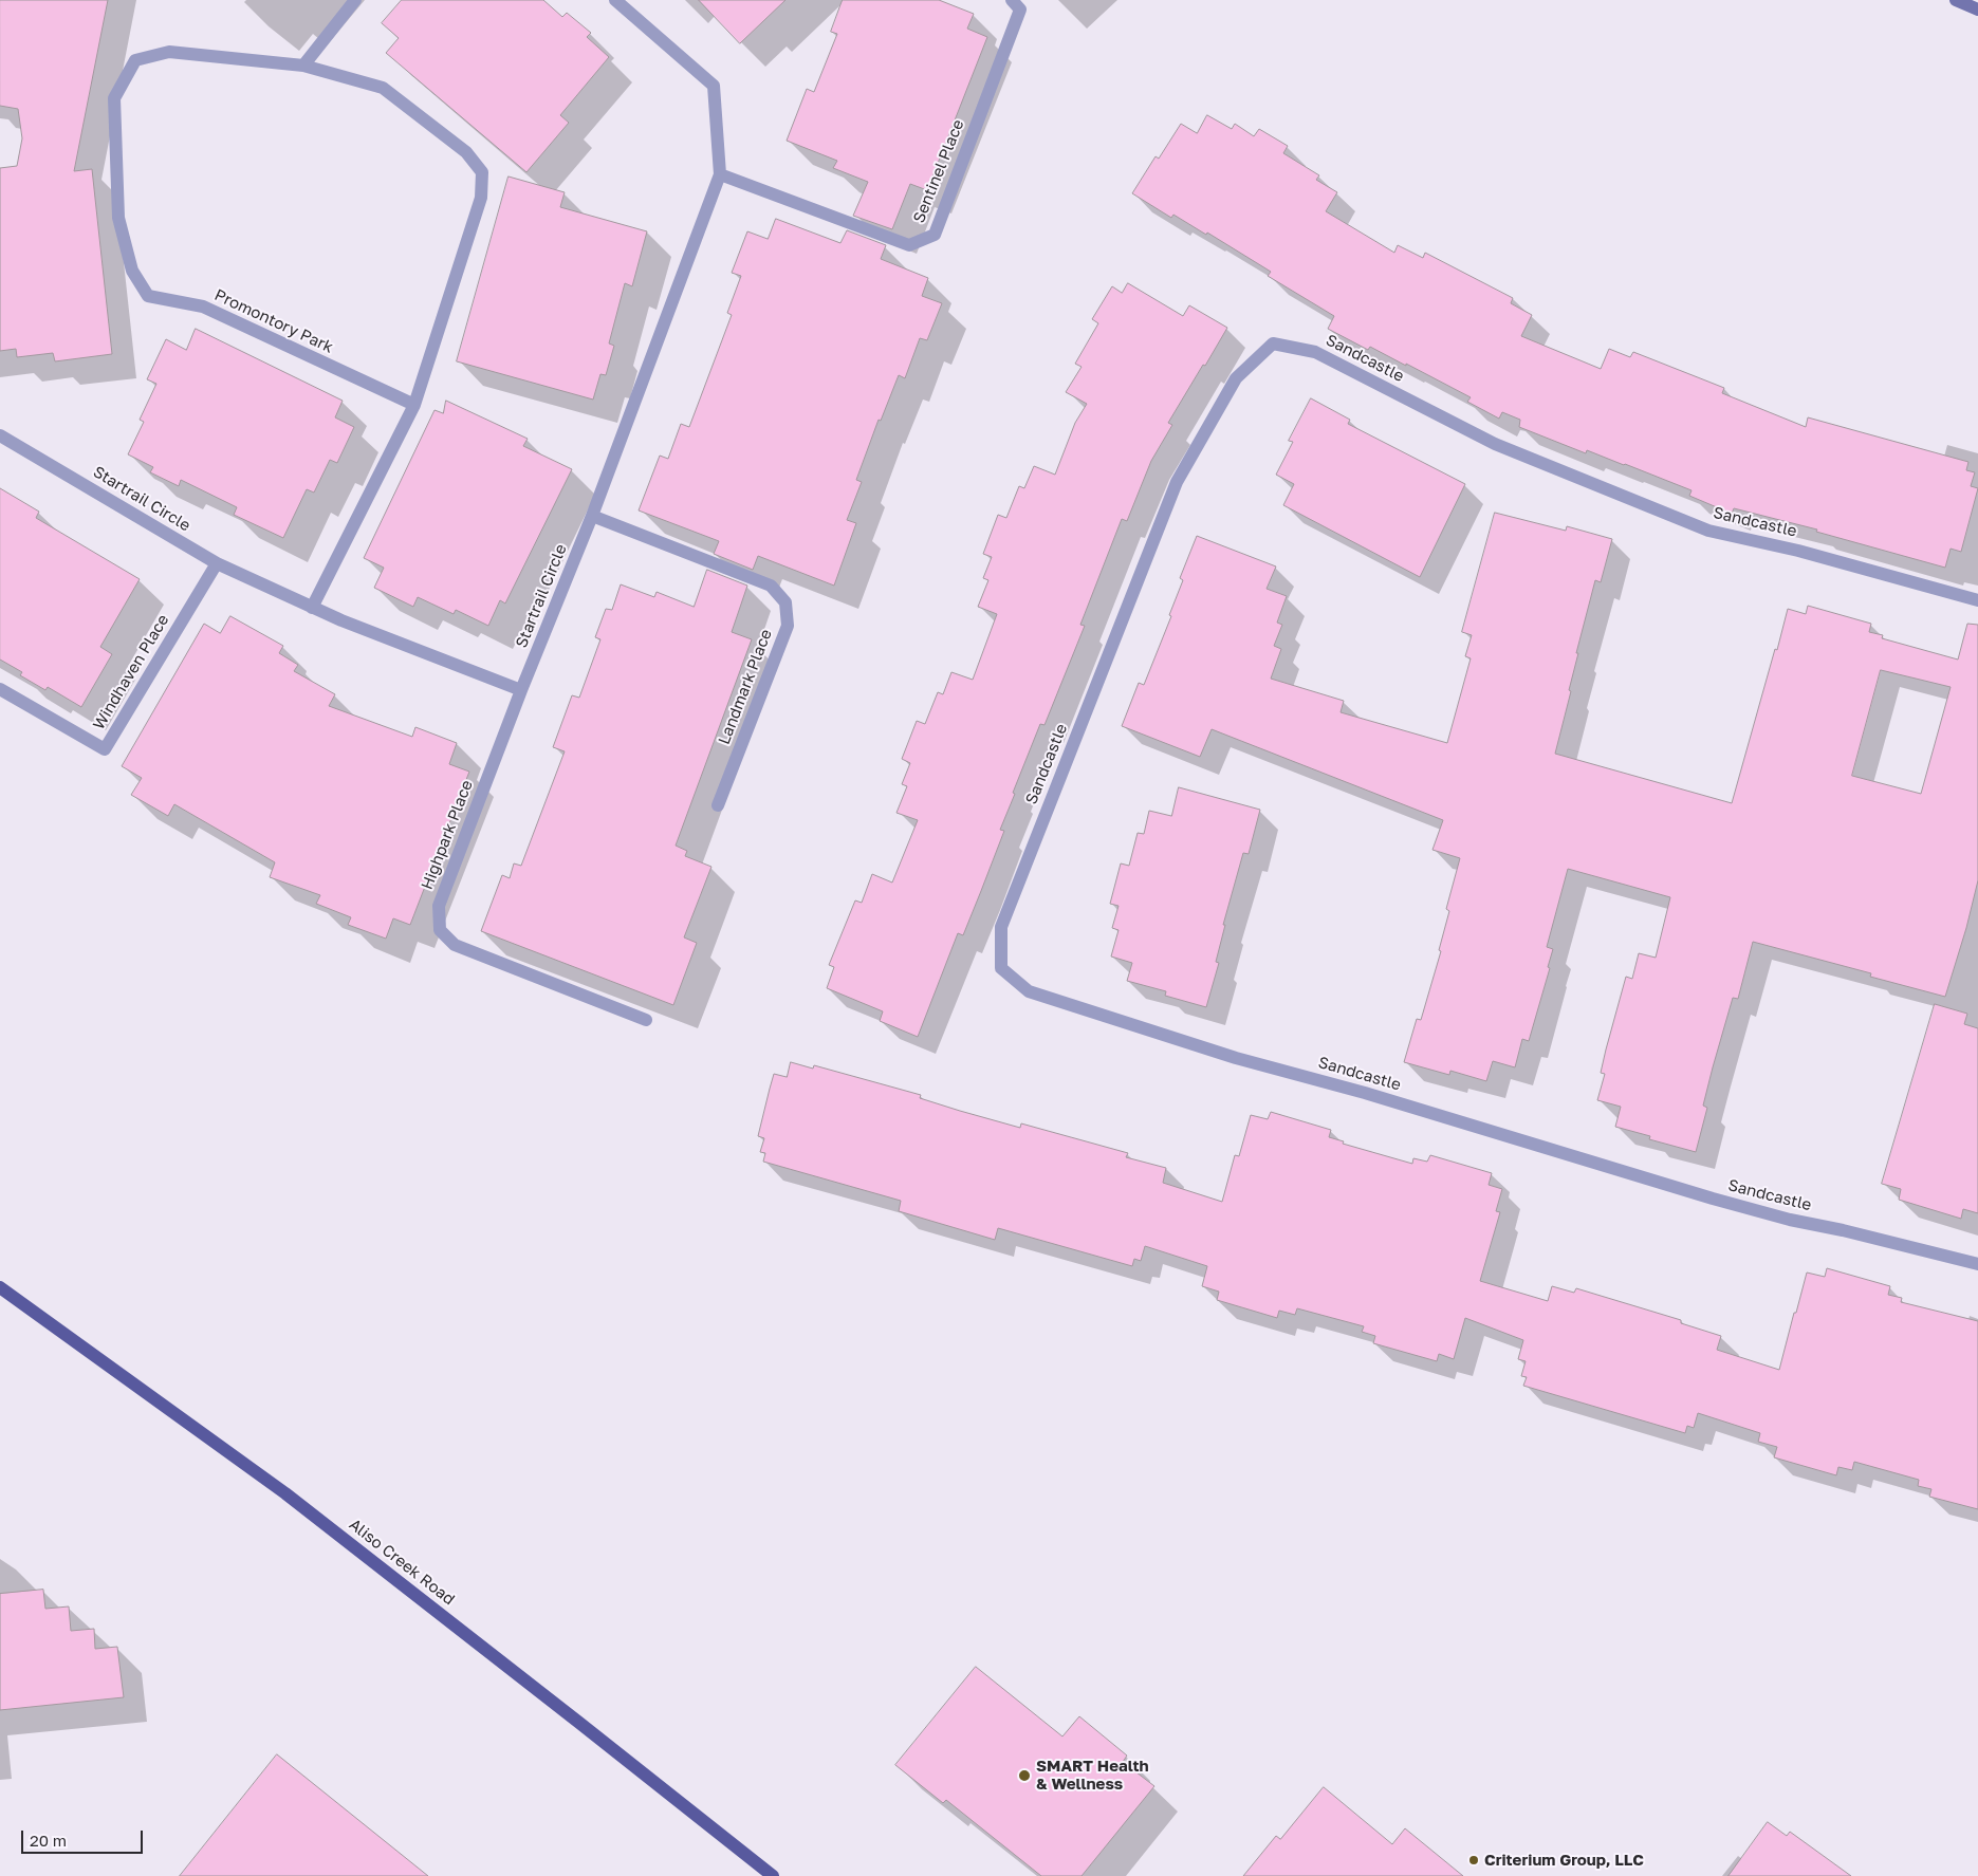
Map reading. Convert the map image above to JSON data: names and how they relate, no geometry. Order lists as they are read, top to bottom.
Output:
{
  "streets": {
    "main road": ["Aliso Creek Road"],
    "street": [
      "Sentinel Place",
      "Promontory Park",
      "Sandcastle",
      "Startrail Circle",
      "Windhaven Place",
      "Landmark Place",
      "Highpark Place"
    ]
  },
  "crossings": [
    ["Sentinel Place", "Startrail Circle"],
    ["Promontory Park", "Startrail Circle"],
    ["Startrail Circle", "Windhaven Place"],
    ["Startrail Circle", "Landmark Place"],
    ["Startrail Circle", "Highpark Place"]
  ],
  "places": ["SMART Health & Wellness", "Criterium Group, LLC"],
  "scale_bar": "20 m"
}
